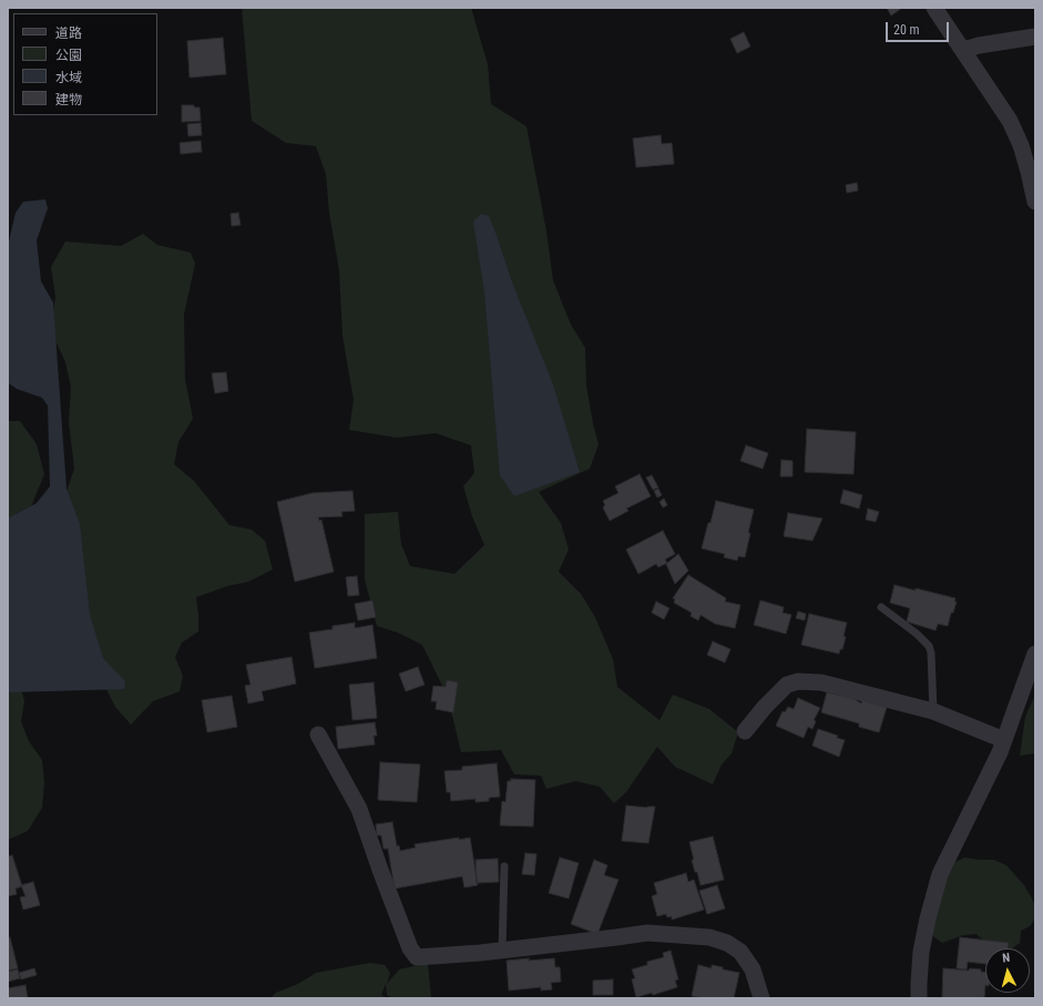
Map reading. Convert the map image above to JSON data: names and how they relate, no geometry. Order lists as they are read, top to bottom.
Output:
{
  "legend": [
    "道路",
    "公園",
    "水域",
    "建物"
  ],
  "scale_bar": "20 m",
  "north": "top"
}
